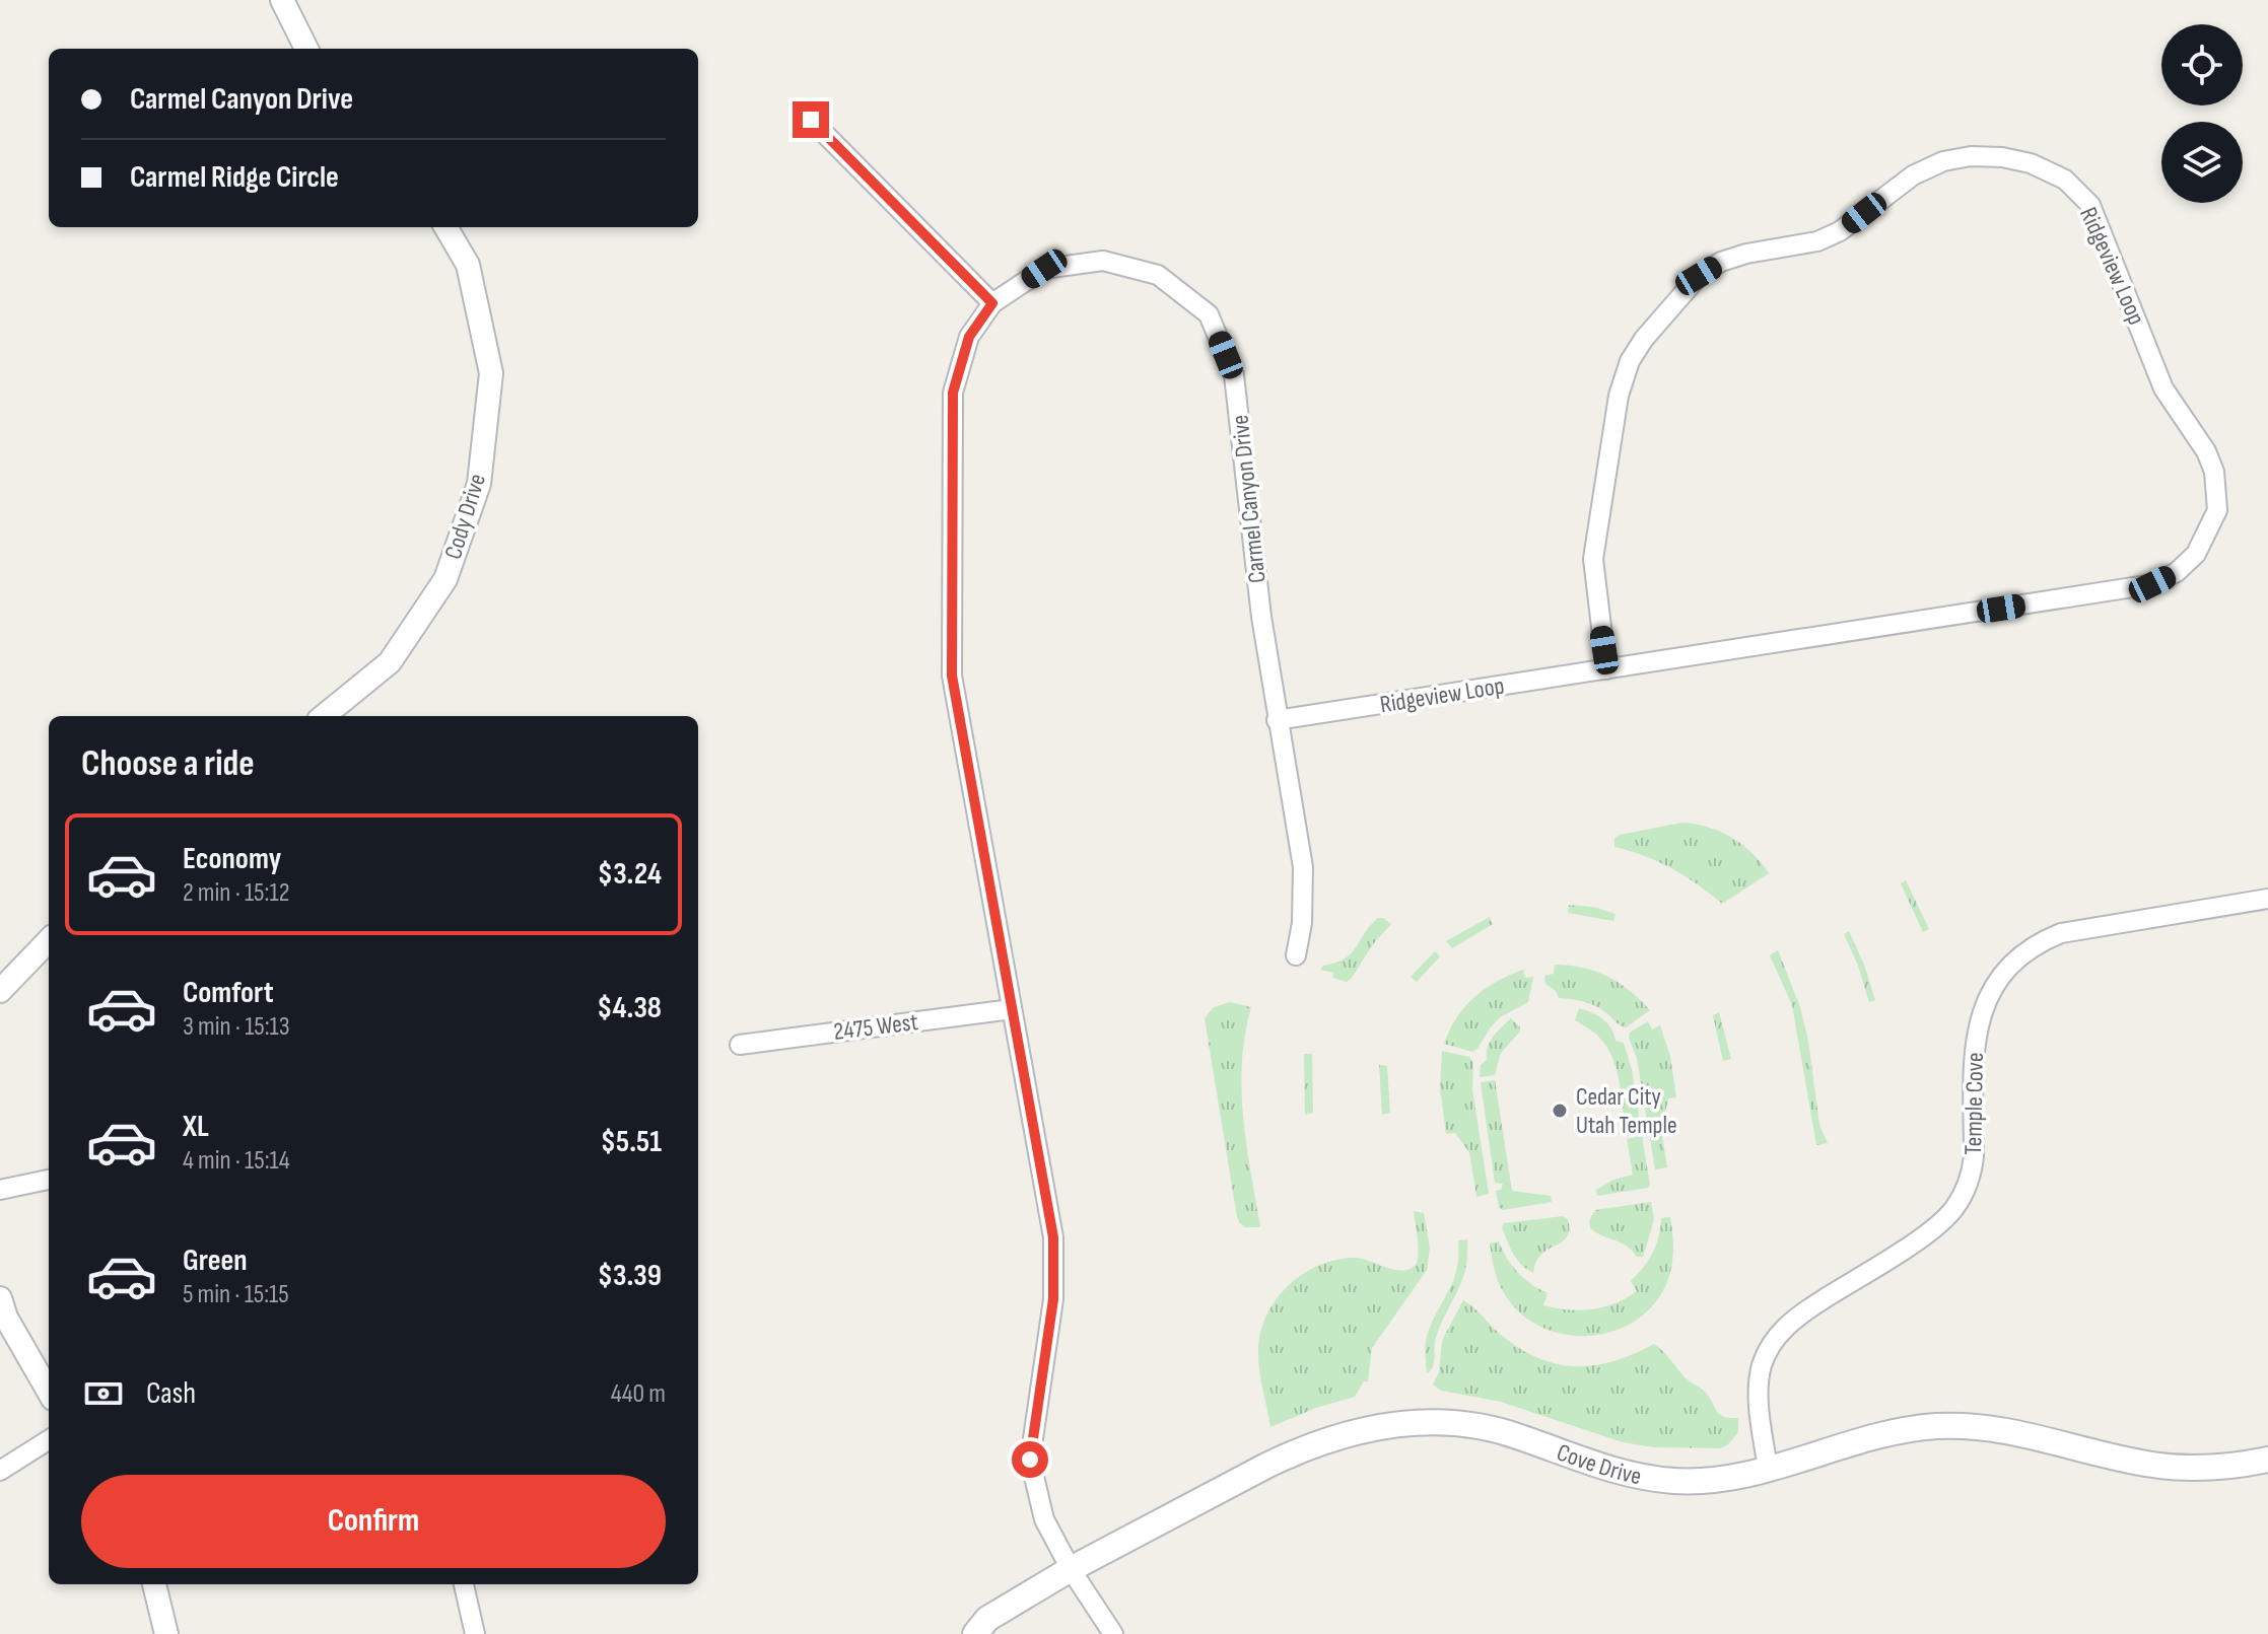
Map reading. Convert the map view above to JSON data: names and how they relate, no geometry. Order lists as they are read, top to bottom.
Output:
{
  "streets": {
    "main road": ["Cove Drive"],
    "street": [
      "Ridgeview Loop",
      "Carmel Canyon Drive",
      "Cody Drive",
      "2475 West",
      "Temple Cove"
    ]
  },
  "crossings": [
    ["Ridgeview Loop", "Carmel Canyon Drive"],
    ["Carmel Canyon Drive", "2475 West"],
    ["Carmel Canyon Drive", "Cove Drive"],
    ["Temple Cove", "Cove Drive"]
  ],
  "places": ["Cedar City Utah Temple"],
  "page": {
    "banner": ["Carmel Canyon Drive", "Carmel Ridge Circle"],
    "heading": "Choose a ride",
    "list": [
      {
        "name": "Economy",
        "note": "2 min · 15:12",
        "value": "$3.24"
      },
      {
        "name": "Comfort",
        "note": "3 min · 15:13",
        "value": "$4.38"
      },
      {
        "name": "XL",
        "note": "4 min · 15:14",
        "value": "$5.51"
      },
      {
        "name": "Green",
        "note": "5 min · 15:15",
        "value": "$3.39"
      }
    ],
    "pay": ["Cash", "440 m"],
    "buttons": "Confirm"
  }
}
